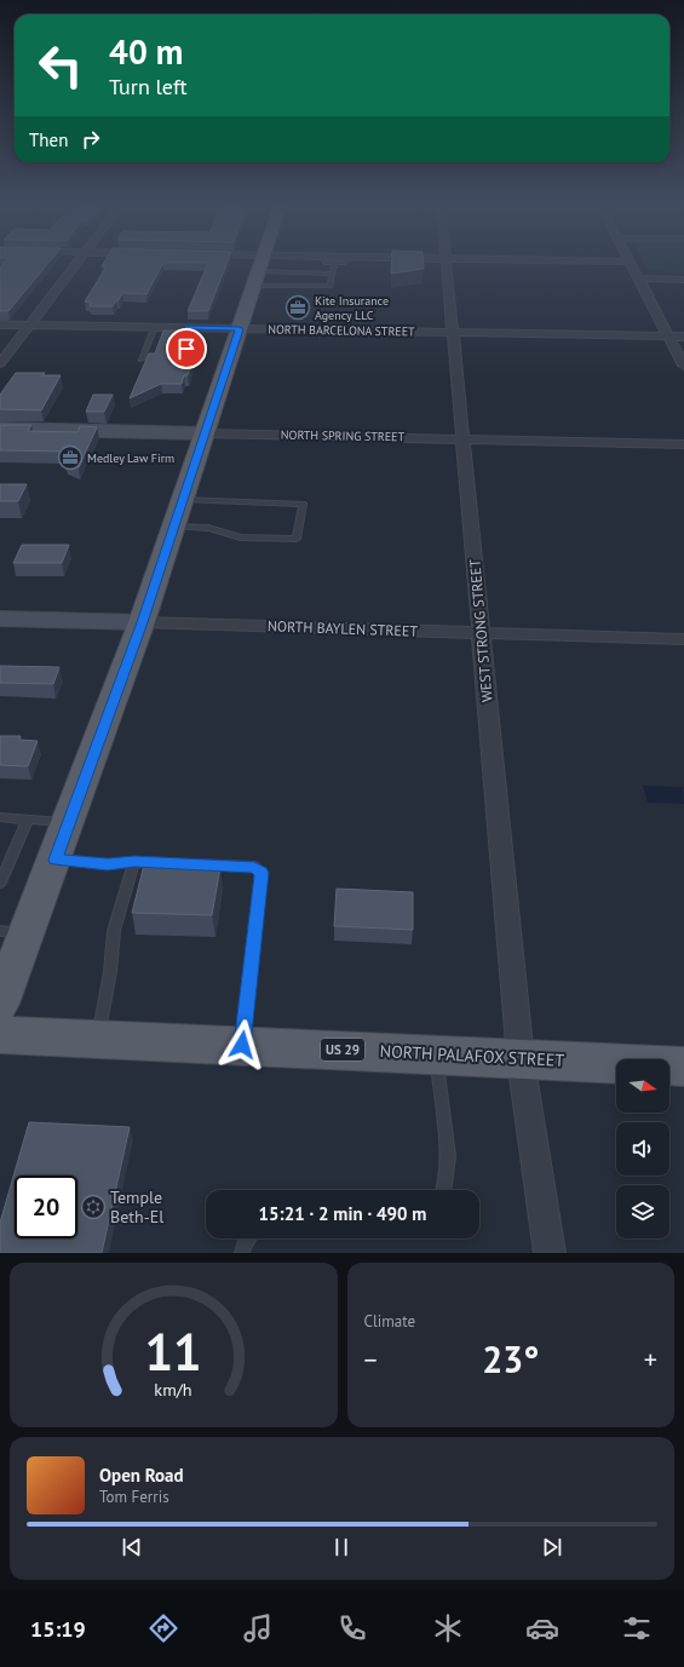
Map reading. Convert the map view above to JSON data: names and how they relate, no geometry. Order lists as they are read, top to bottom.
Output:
{
  "streets": {
    "main road": ["US 29", "NORTH PALAFOX STREET"],
    "street": [
      "NORTH BARCELONA STREET",
      "NORTH SPRING STREET",
      "NORTH BAYLEN STREET",
      "WEST STRONG STREET"
    ]
  },
  "crossings": [
    ["NORTH BARCELONA STREET", "WEST STRONG STREET"],
    ["NORTH SPRING STREET", "WEST STRONG STREET"],
    ["NORTH BAYLEN STREET", "WEST STRONG STREET"],
    ["WEST STRONG STREET", "NORTH PALAFOX STREET"]
  ],
  "places": {
    "office": ["Kite Insurance Agency LLC", "Medley Law Firm"],
    "synagogue": ["Temple Beth-El"]
  },
  "north": "right",
  "page": {
    "turn": ["40 m", "Turn left"],
    "then": "Then",
    "limit": "20",
    "trip": "15:21 · 2 min · 490 m",
    "tile": "Climate",
    "heat": ["−", "23°", "+"],
    "song": ["Open Road", "Tom Ferris"],
    "tabs": "15:19",
    "gauge": ["11", "km/h"]
  }
}
